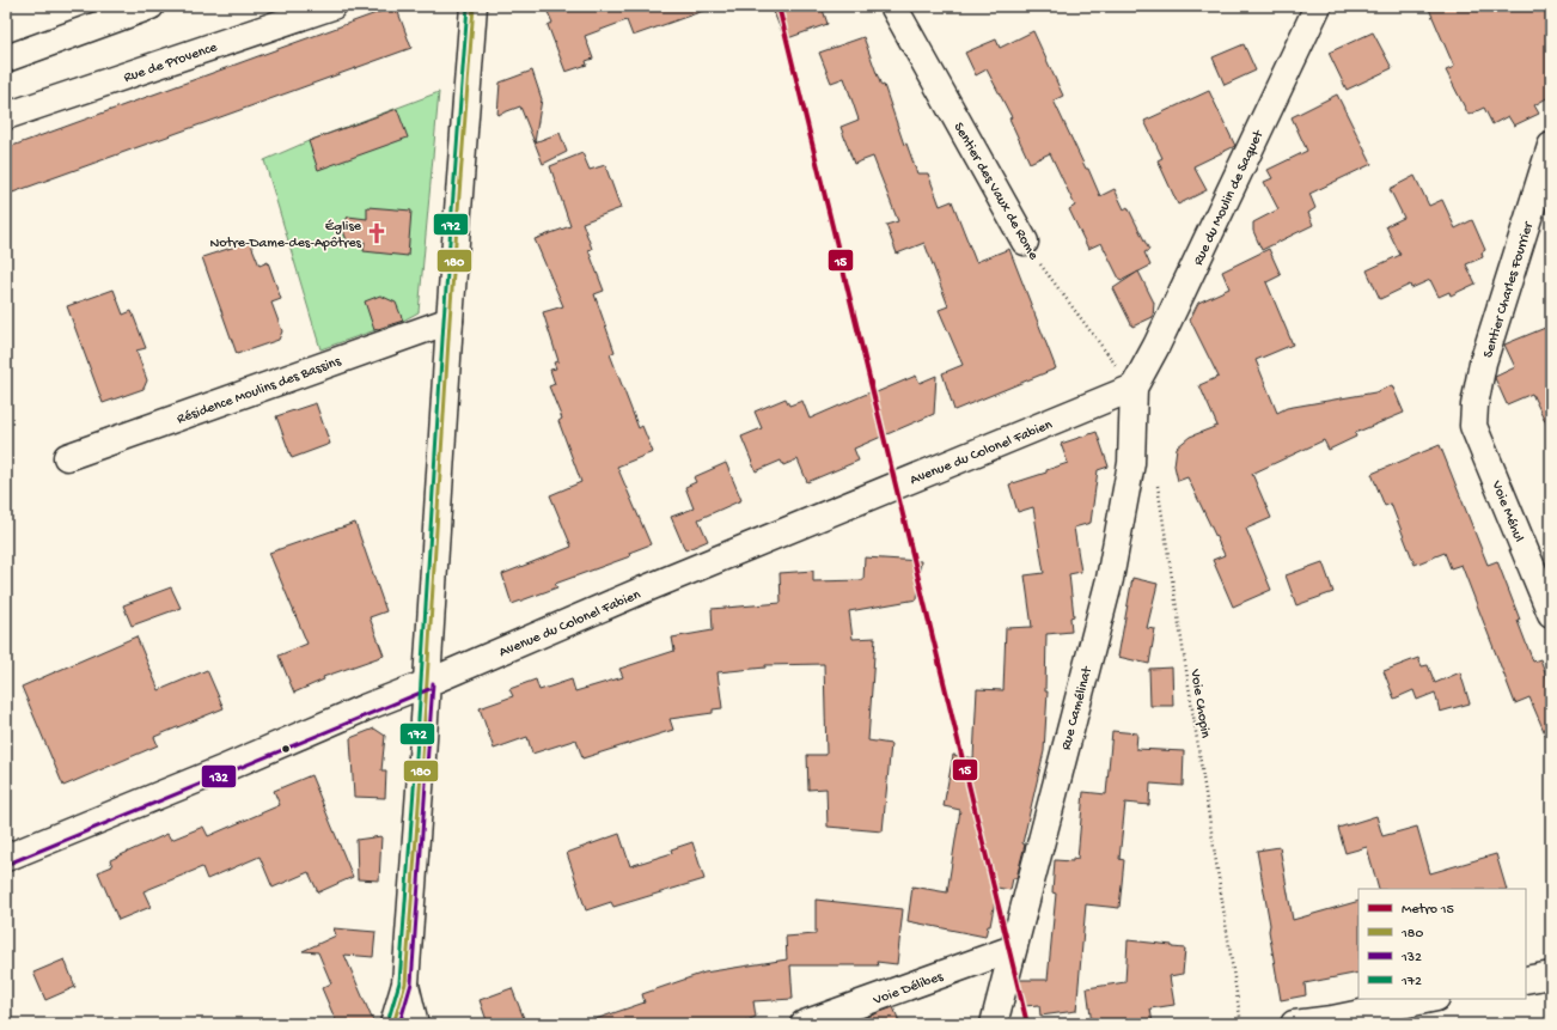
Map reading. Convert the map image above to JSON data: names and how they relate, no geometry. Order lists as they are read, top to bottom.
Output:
{
  "streets": {
    "street": [
      "Rue de Provence",
      "Sentier des Vaux de Rome",
      "Rue du Moulin de Saquet",
      "Sentier Charles Fourrier",
      "Résidence Moulins des Bassins",
      "Avenue du Colonel Fabien",
      "Voie Méhul",
      "Rue Camélinat",
      "Voie Délibes"
    ],
    "path": ["Voie Chopin"]
  },
  "crossings": [
    ["Sentier des Vaux de Rome", "Rue du Moulin de Saquet"],
    ["Sentier des Vaux de Rome", "Avenue du Colonel Fabien"],
    ["Sentier des Vaux de Rome", "Rue Camélinat"],
    ["Rue du Moulin de Saquet", "Avenue du Colonel Fabien"],
    ["Rue du Moulin de Saquet", "Rue Camélinat"],
    ["Sentier Charles Fourrier", "Voie Méhul"],
    ["Avenue du Colonel Fabien", "Rue Camélinat"],
    ["Rue Camélinat", "Voie Délibes"]
  ],
  "places": {
    "church": ["Église Notre-Dame-des-Apôtres"]
  },
  "lines": [
    "metro line 15",
    "transit line 180",
    "transit line 172",
    "transit line 132"
  ],
  "legend": [
    "Metro 15",
    "180",
    "132",
    "172"
  ]
}
